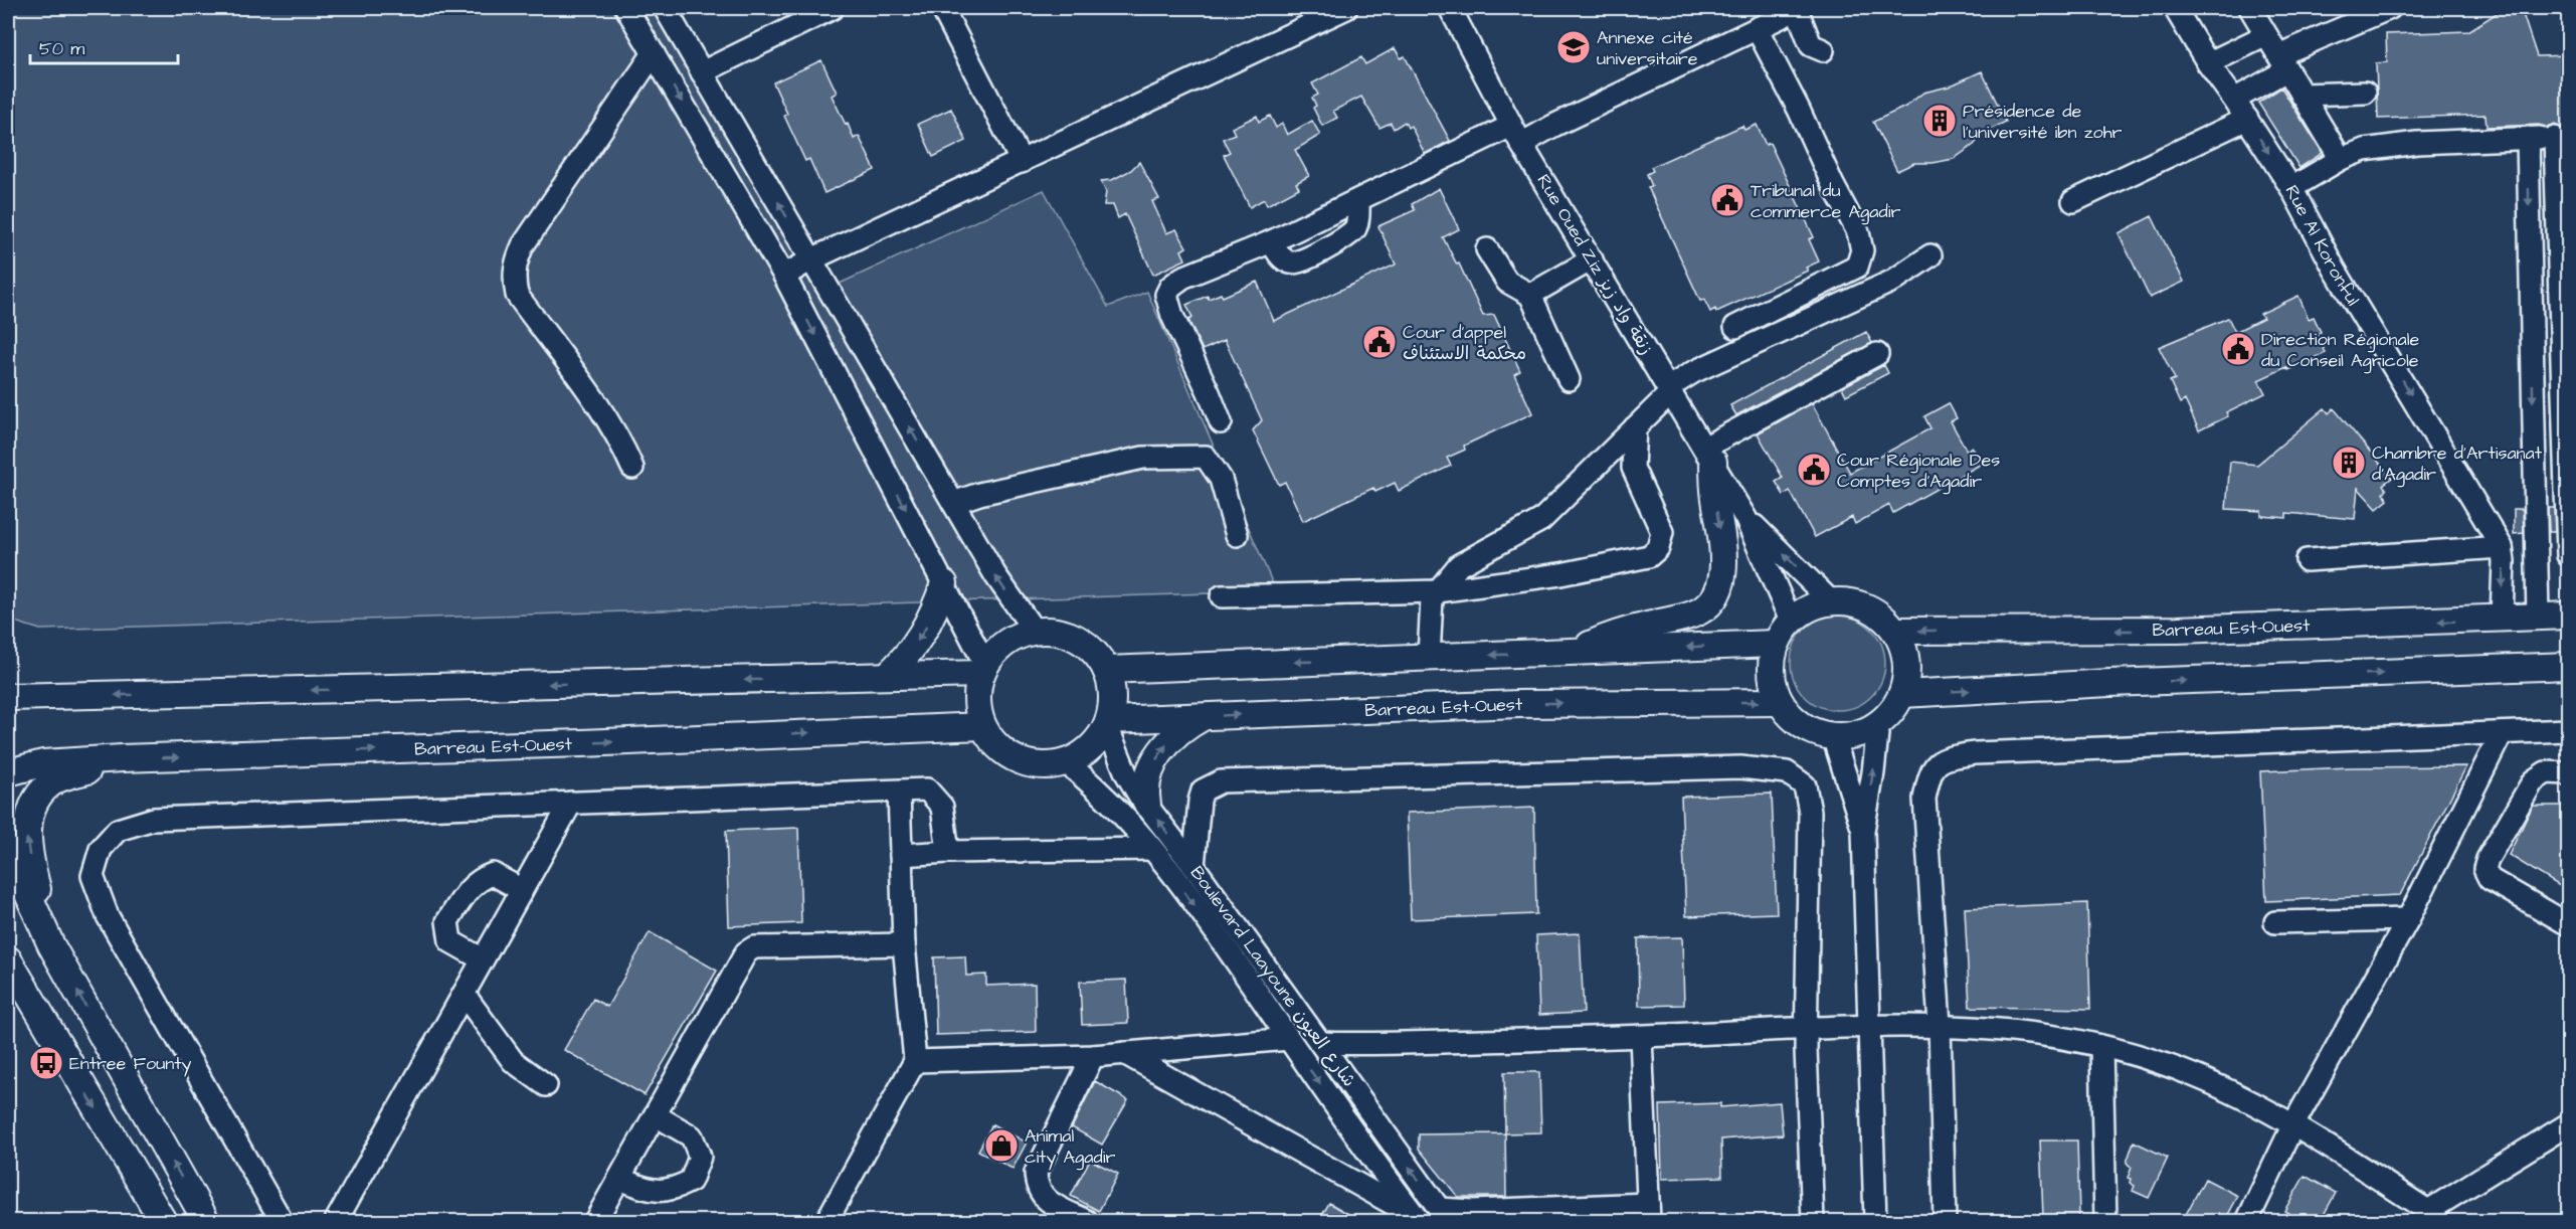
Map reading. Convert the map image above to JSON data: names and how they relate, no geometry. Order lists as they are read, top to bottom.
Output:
{
  "streets": {
    "main road": ["Barreau Est-Ouest"],
    "street": ["Rue Al Koronful", "Rue Oued Ziz زنقة واد زيز", "Boulevard Laayoune شارع العيون"]
  },
  "crossings": [
    ["Rue Al Koronful", "Barreau Est-Ouest"],
    ["Rue Oued Ziz زنقة واد زيز", "Barreau Est-Ouest"],
    ["Barreau Est-Ouest", "Boulevard Laayoune شارع العيون"]
  ],
  "places": {
    "school or university": ["Annexe cité universitaire"],
    "building": ["Présidence de l'université ibn zohr", "Chambre d'Artisanat d'Agadir"],
    "public building": [
      "Tribunal du commerce Agadir",
      "Cour d'appel محكمة الاستئناف",
      "Direction Régionale du Conseil Agricole",
      "Cour Régionale Des Comptes d'Agadir"
    ],
    "bus stop": ["Entree Founty"],
    "shop": ["Animal city Agadir"]
  },
  "scale_bar": "50 m"
}
